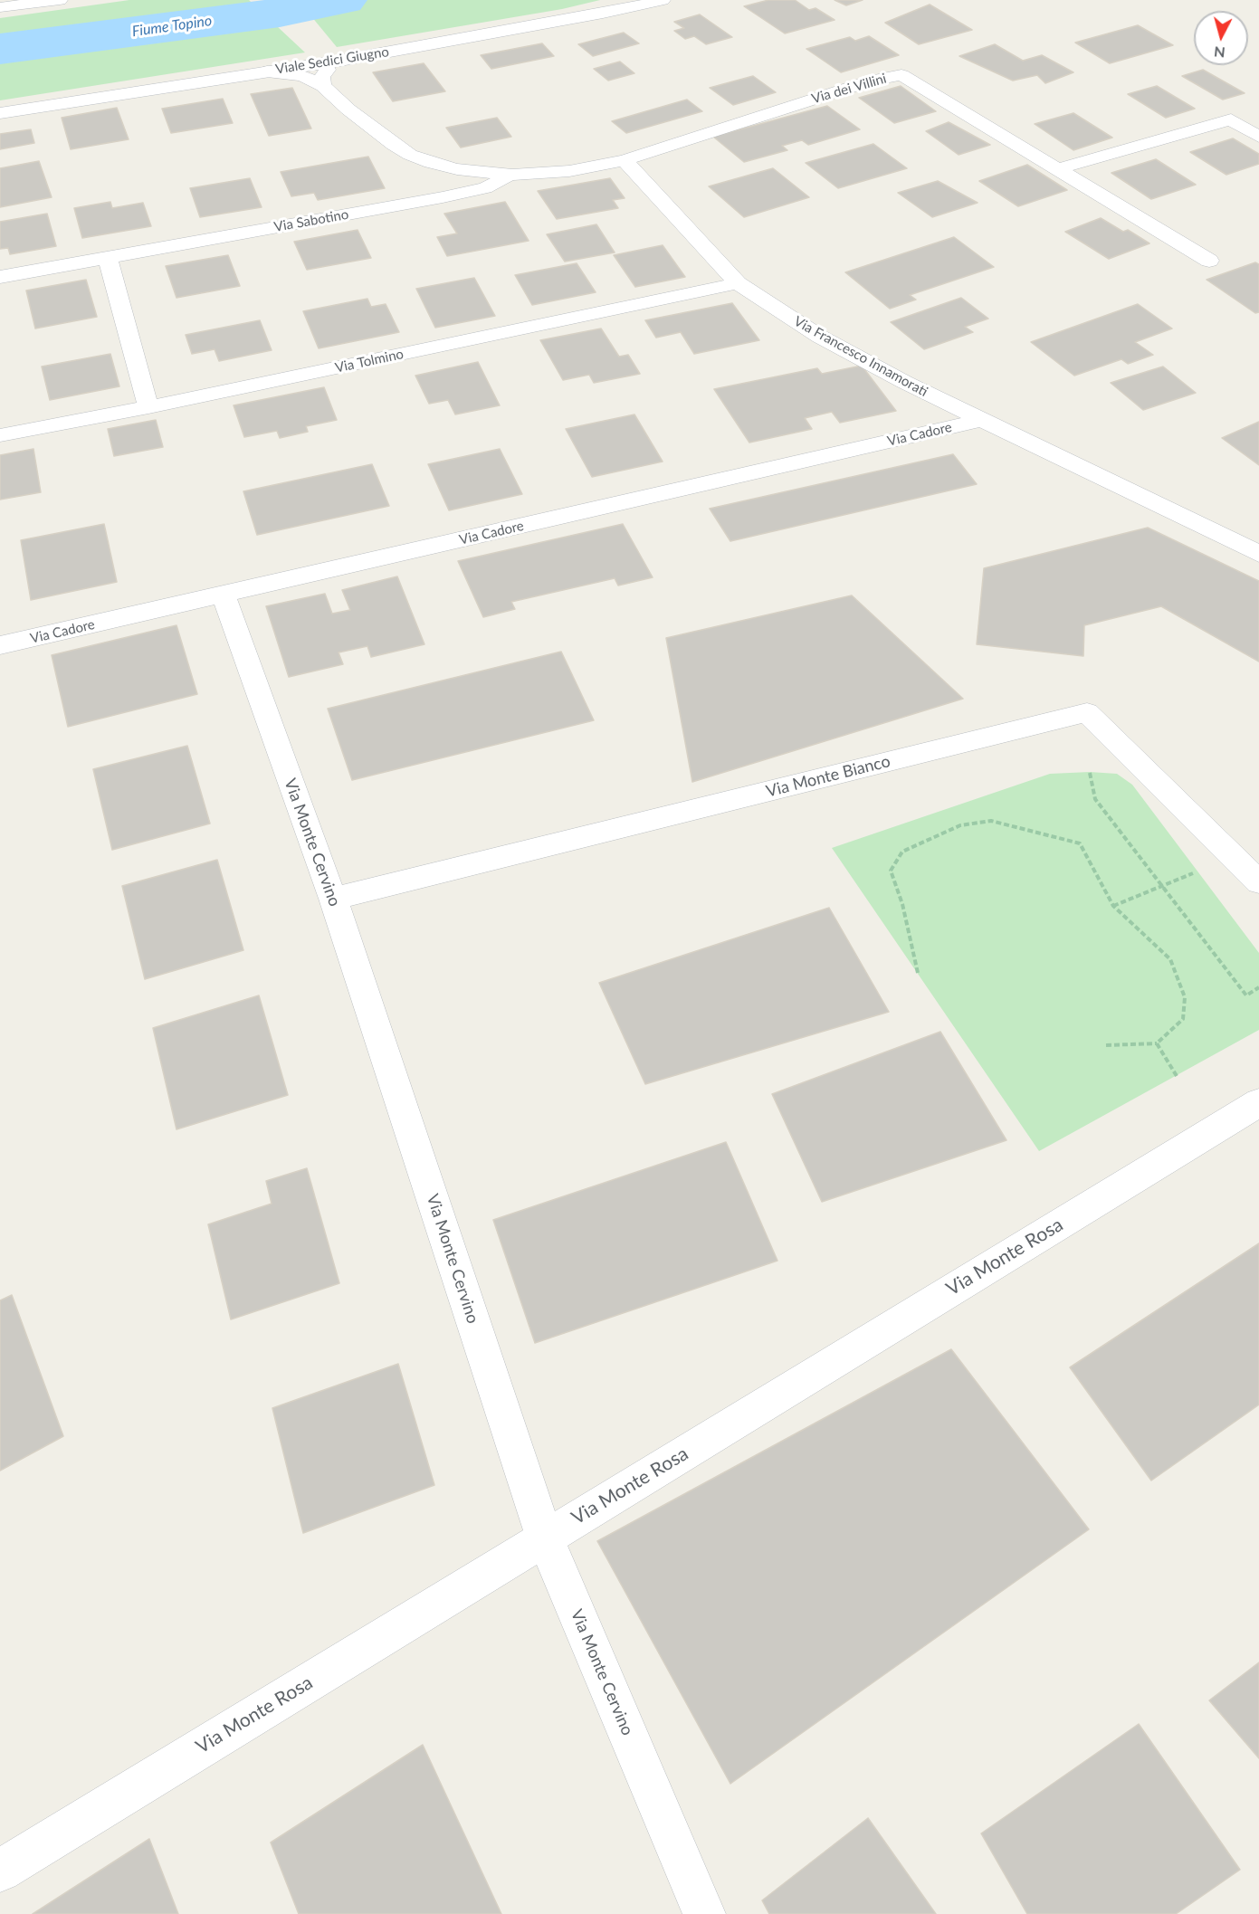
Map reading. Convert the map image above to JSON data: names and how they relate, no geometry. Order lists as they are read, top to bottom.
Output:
{
  "streets": {
    "street": [
      "Viale Sedici Giugno",
      "Via dei Villini",
      "Via Sabotino",
      "Via Francesco Innamorati",
      "Via Tolmino",
      "Via Cadore",
      "Via Monte Bianco",
      "Via Monte Cervino",
      "Via Monte Rosa"
    ]
  },
  "crossings": [
    ["Via dei Villini", "Via Francesco Innamorati"],
    ["Via Francesco Innamorati", "Via Tolmino"],
    ["Via Francesco Innamorati", "Via Cadore"],
    ["Via Cadore", "Via Monte Cervino"],
    ["Via Monte Bianco", "Via Monte Cervino"],
    ["Via Monte Cervino", "Via Monte Rosa"]
  ],
  "water": ["Fiume Topino"],
  "north": "bottom"
}
